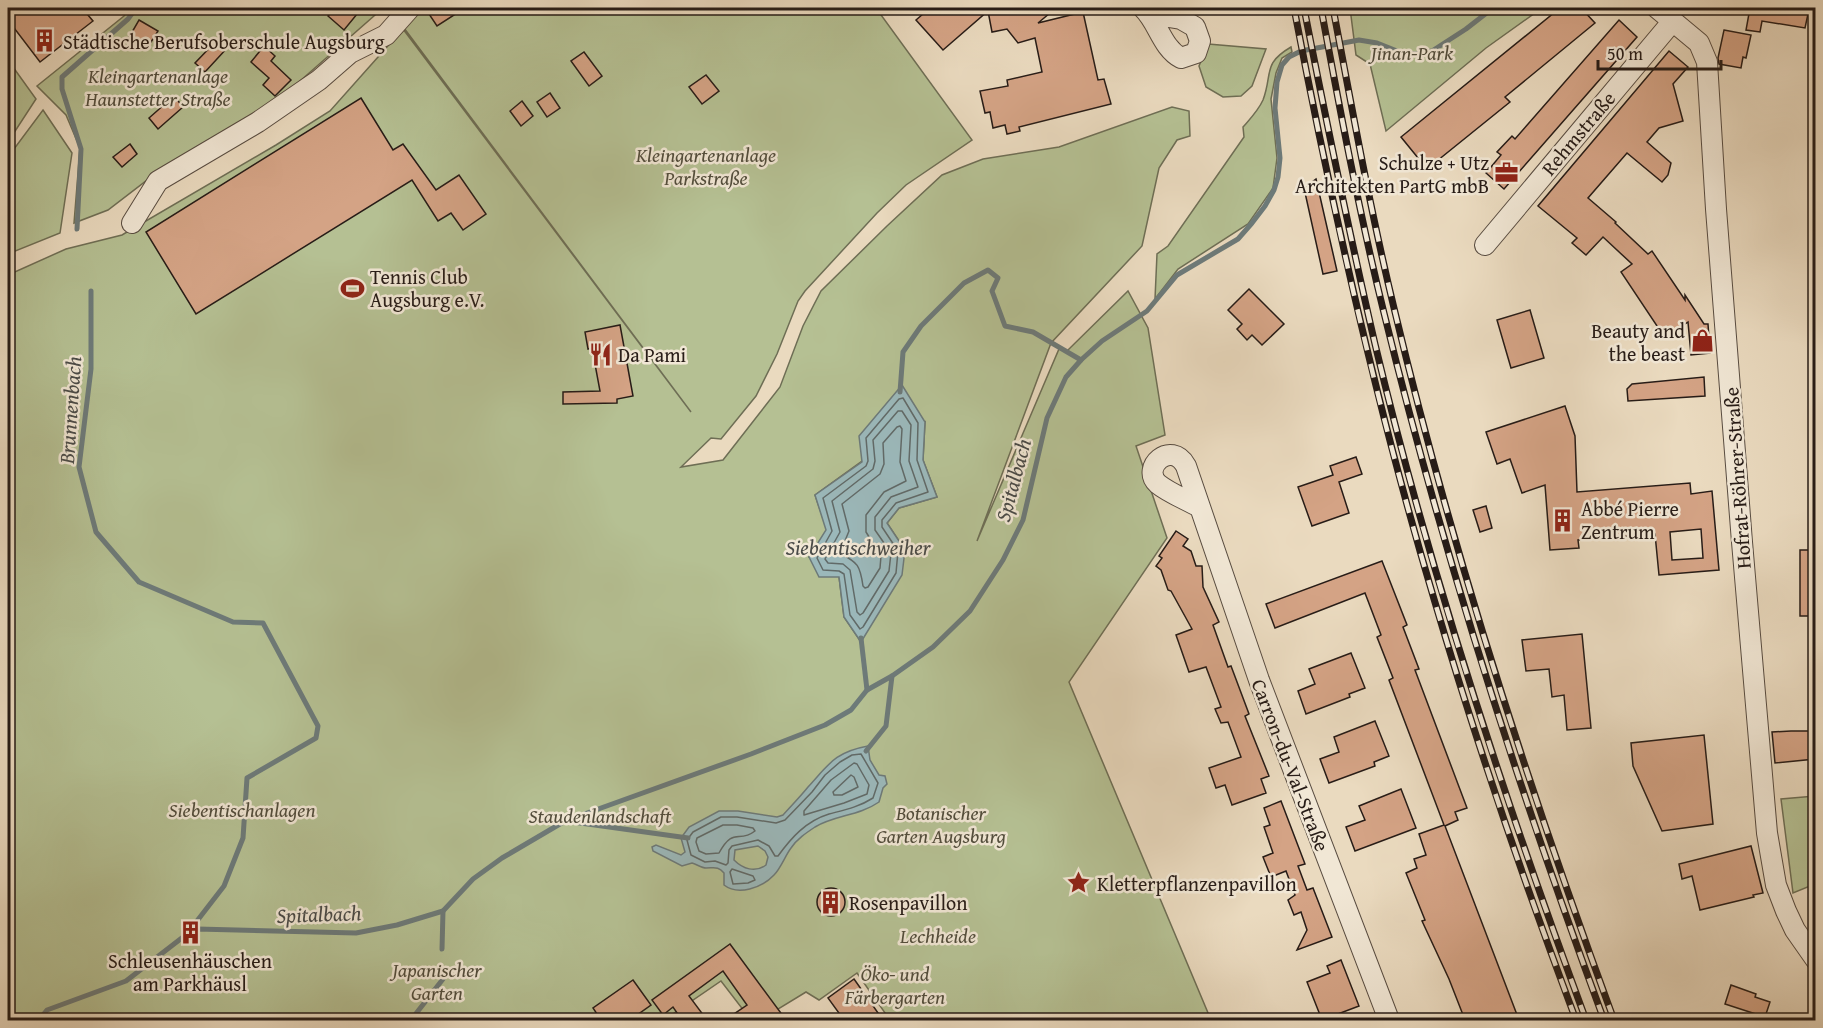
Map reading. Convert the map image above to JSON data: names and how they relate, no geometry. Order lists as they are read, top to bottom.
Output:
{
  "streets": {
    "street": ["Rehmstraße", "Hofrat-Röhrer-Straße", "Carron-du-Val-Straße"]
  },
  "crossings": [
    ["Rehmstraße", "Hofrat-Röhrer-Straße"]
  ],
  "water": ["Brunnenbach", "Spitalbach", "Siebentischweiher"],
  "parks": [
    "Jinan-Park",
    "Kleingartenanlage Haunstetter Straße",
    "Kleingartenanlage Parkstraße",
    "Siebentischanlagen",
    "Botanischer Garten Augsburg",
    "Staudenlandschaft",
    "Lechheide",
    "Japanischer Garten",
    "Öko- und Färbergarten"
  ],
  "places": {
    "building": [
      "Städtische Berufsoberschule Augsburg",
      "Abbé Pierre Zentrum",
      "Rosenpavillon",
      "Schleusenhäuschen am Parkhäusl"
    ],
    "office": ["Schulze + Utz Architekten PartG mbB"],
    "sports": ["Tennis Club Augsburg e.V."],
    "shop": ["Beauty and the beast"],
    "restaurant": ["Da Pami"],
    "place": ["Kletterpflanzenpavillon"]
  },
  "scale_bar": "50 m"
}
